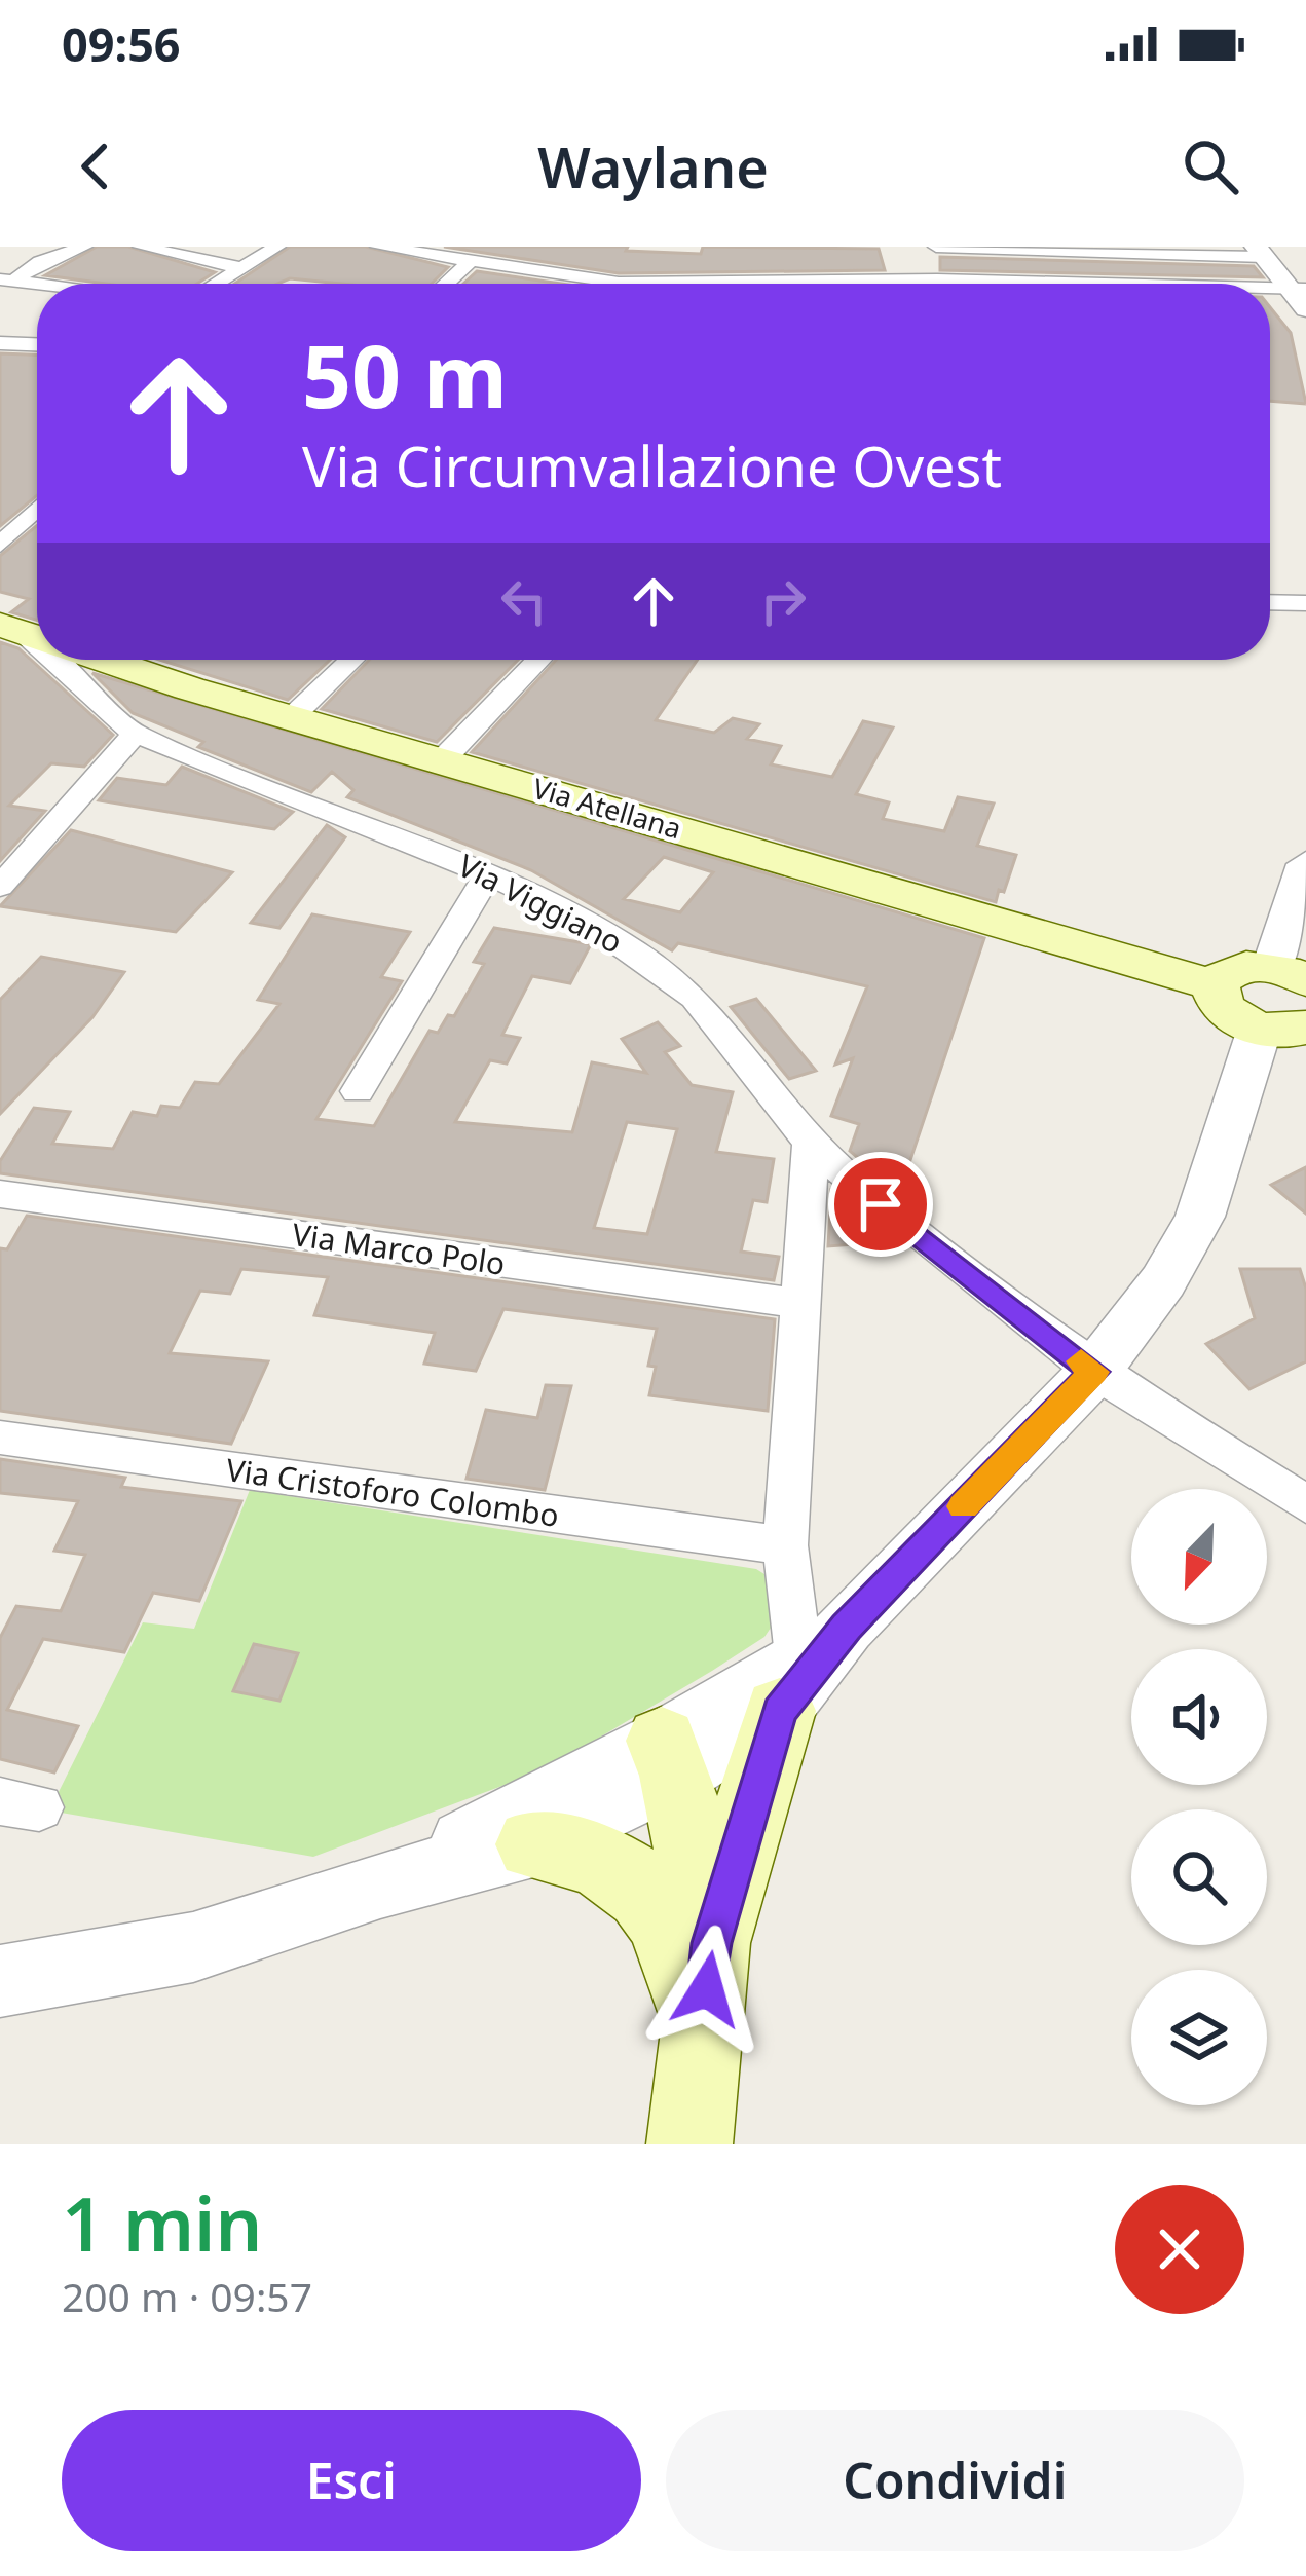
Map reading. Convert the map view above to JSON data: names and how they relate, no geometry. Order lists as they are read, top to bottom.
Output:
{
  "streets": {
    "main road": ["Via Atellana"],
    "street": ["Via Viggiano", "Via Marco Polo", "Via Cristoforo Colombo"]
  },
  "north": "bottom left",
  "page": {
    "status": "09:56",
    "header": "Waylane",
    "turn": ["50 m", "Via Circumvallazione Ovest"],
    "heading": ["1 min", "200 m · 09:57"],
    "buttons": ["Esci", "Condividi"]
  }
}
